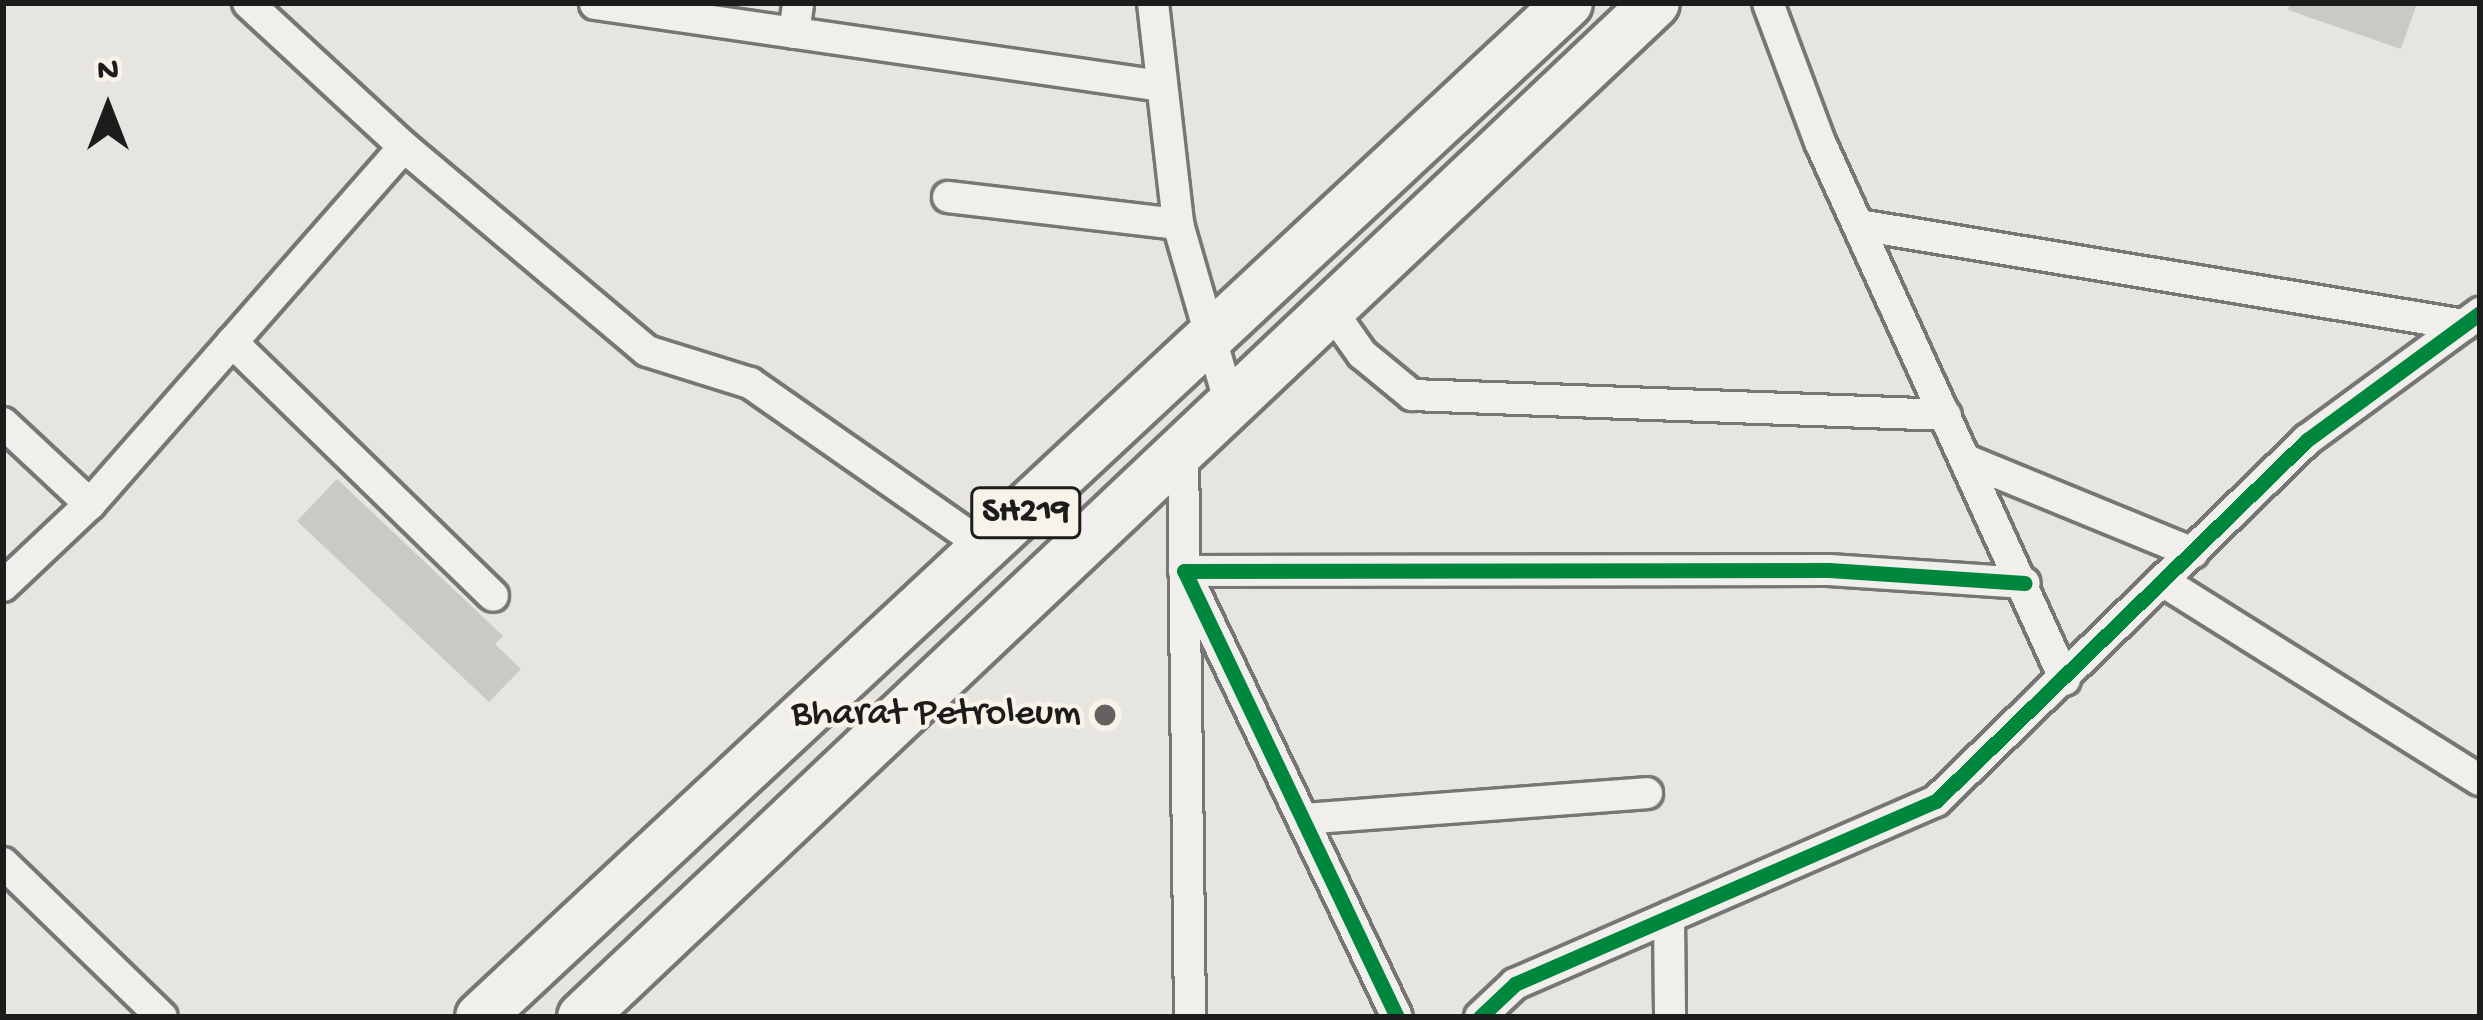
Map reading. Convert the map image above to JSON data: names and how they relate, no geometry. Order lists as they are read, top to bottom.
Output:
{
  "streets": {
    "main road": ["SH219"]
  },
  "places": ["Bharat Petroleum"],
  "north": "top"
}
